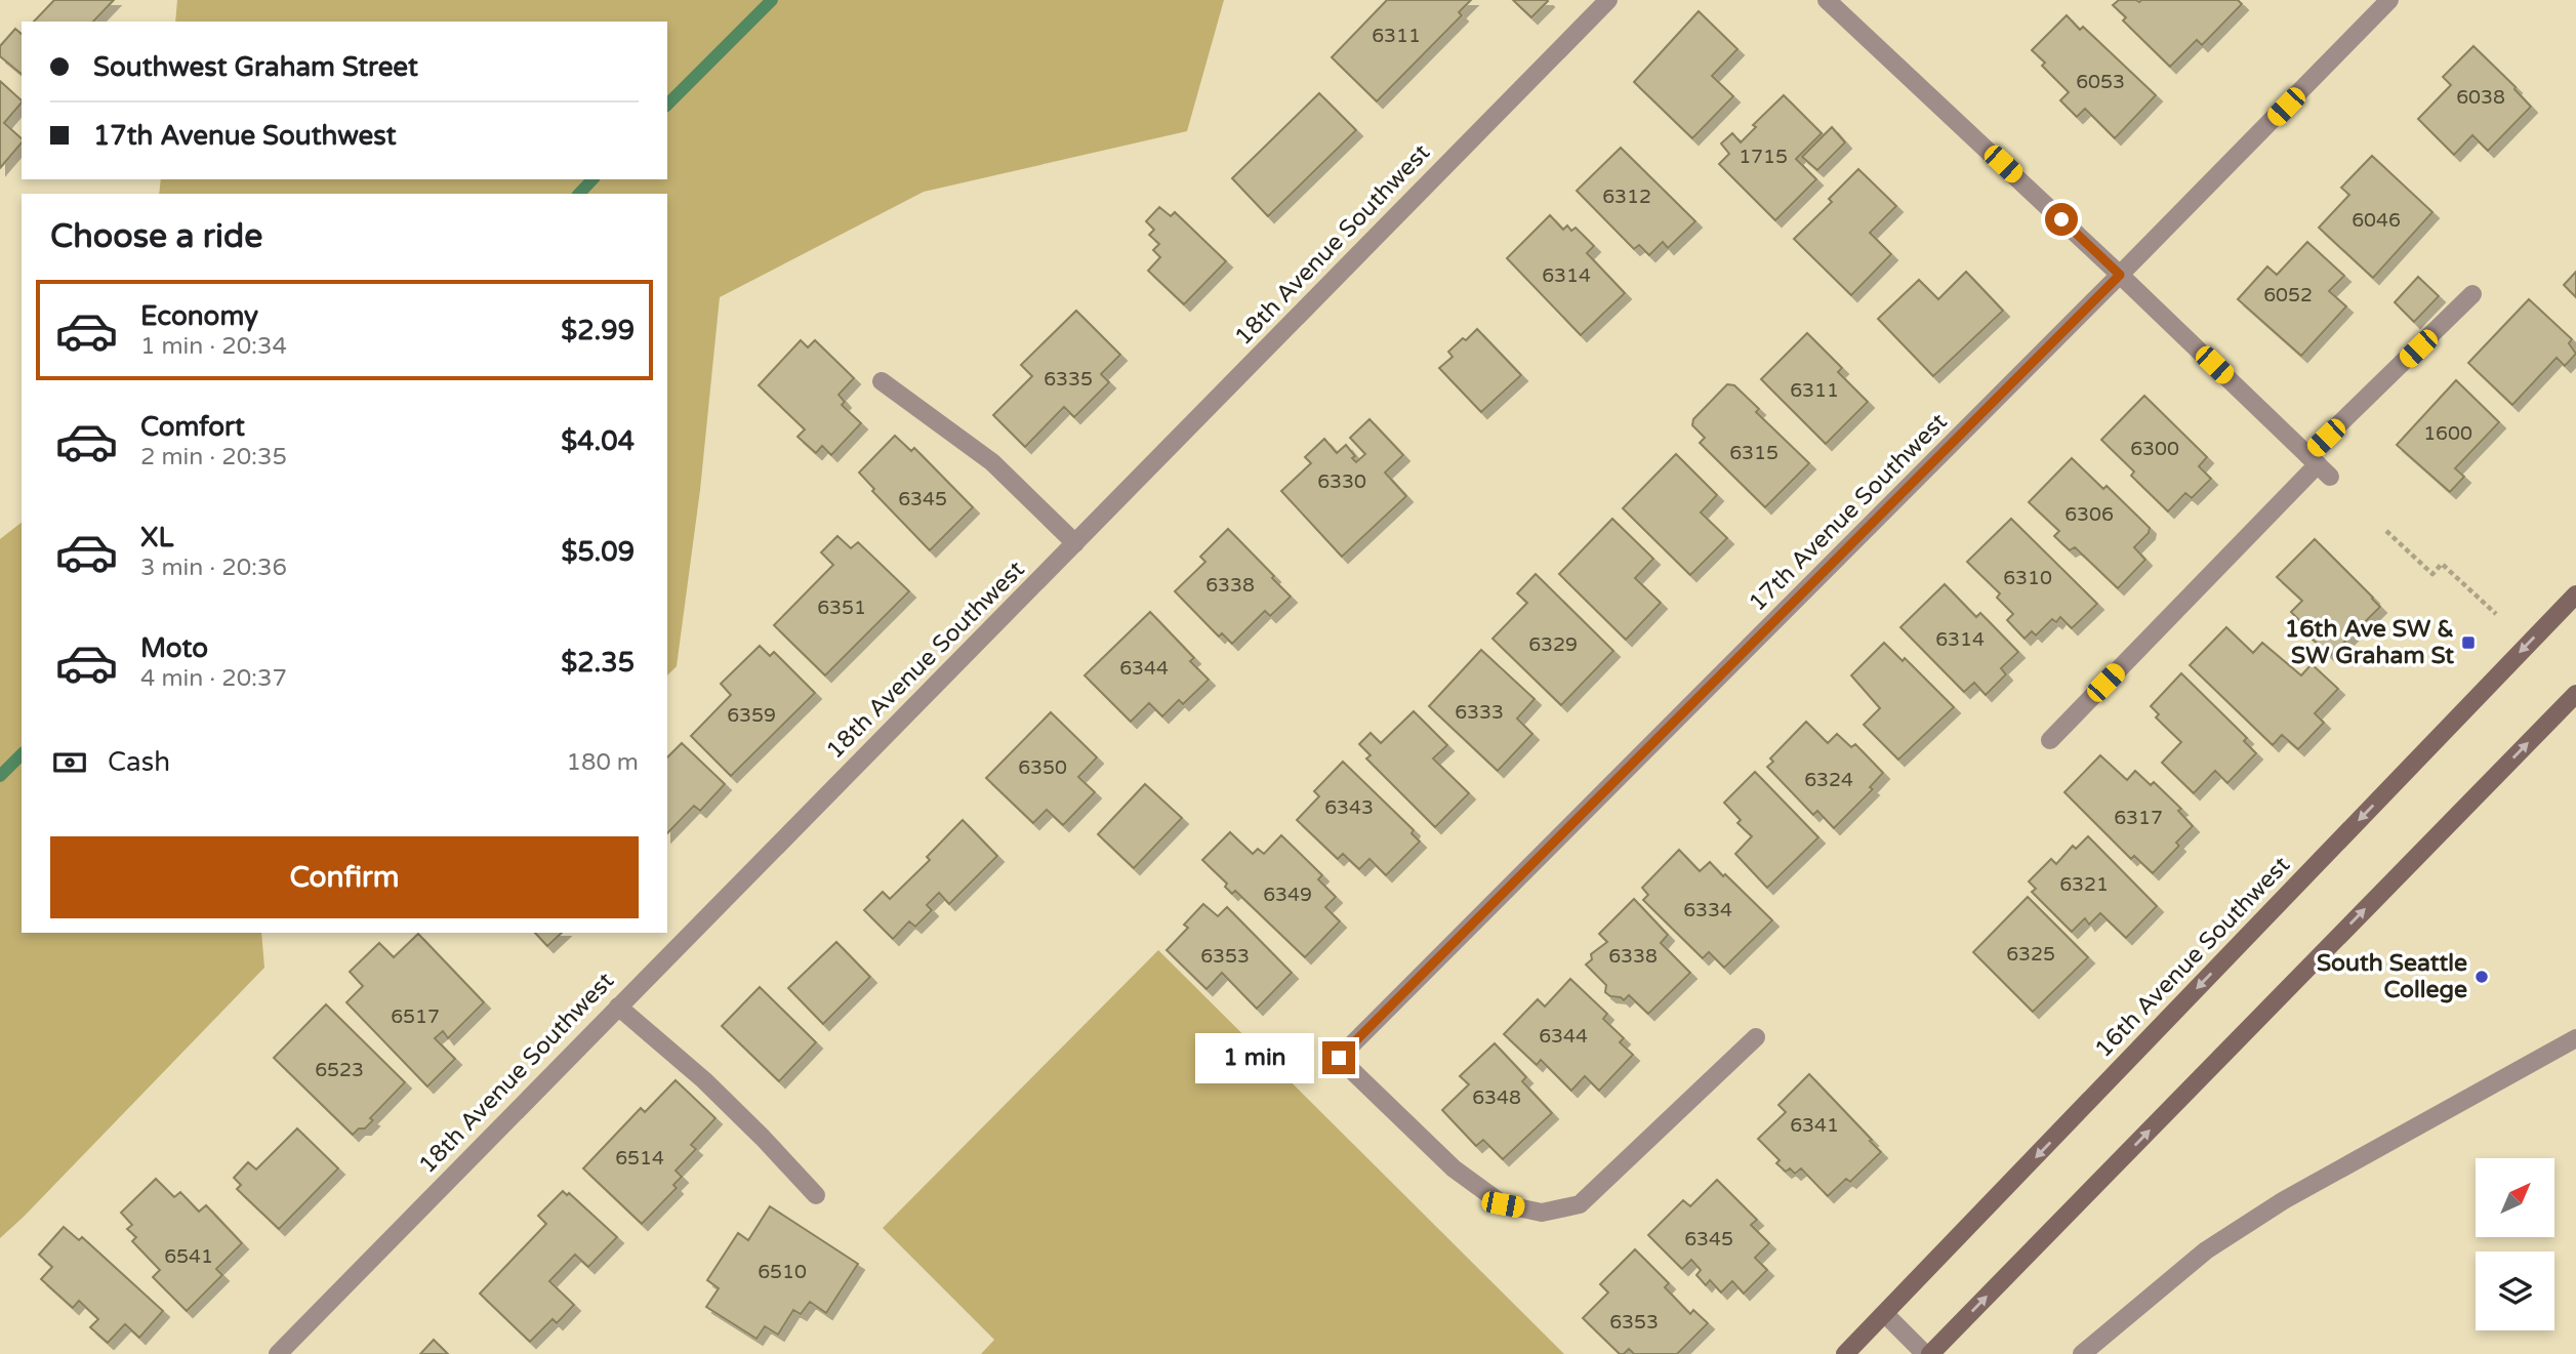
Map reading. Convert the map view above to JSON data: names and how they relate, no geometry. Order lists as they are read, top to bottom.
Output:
{
  "streets": {
    "street": ["18th Avenue Southwest", "17th Avenue Southwest", "16th Avenue Southwest"]
  },
  "places": {
    "transit": ["16th Ave SW & SW Graham St"],
    "other": ["South Seattle College"]
  },
  "house_numbers": [
    "6311",
    "6053",
    "6038",
    "1715",
    "6312",
    "6046",
    "6314",
    "6052",
    "6335",
    "6311",
    "1600",
    "6300",
    "6315",
    "6330",
    "6345",
    "6306",
    "6310",
    "6338",
    "6351",
    "6314",
    "6329",
    "6344",
    "6333",
    "6359",
    "6350",
    "6324",
    "6343",
    "6317",
    "6321",
    "6349",
    "6334",
    "6325",
    "6353",
    "6338",
    "6517",
    "6344",
    "6523",
    "6348",
    "6341",
    "6514",
    "6345",
    "6541",
    "6510",
    "6353"
  ],
  "north": "top right",
  "page": {
    "banner": ["Southwest Graham Street", "17th Avenue Southwest"],
    "heading": "Choose a ride",
    "list": [
      {
        "name": "Economy",
        "note": "1 min · 20:34",
        "value": "$2.99"
      },
      {
        "name": "Comfort",
        "note": "2 min · 20:35",
        "value": "$4.04"
      },
      {
        "name": "XL",
        "note": "3 min · 20:36",
        "value": "$5.09"
      },
      {
        "name": "Moto",
        "note": "4 min · 20:37",
        "value": "$2.35"
      }
    ],
    "pay": ["Cash", "180 m"],
    "buttons": "Confirm",
    "bubble": "1 min"
  }
}
